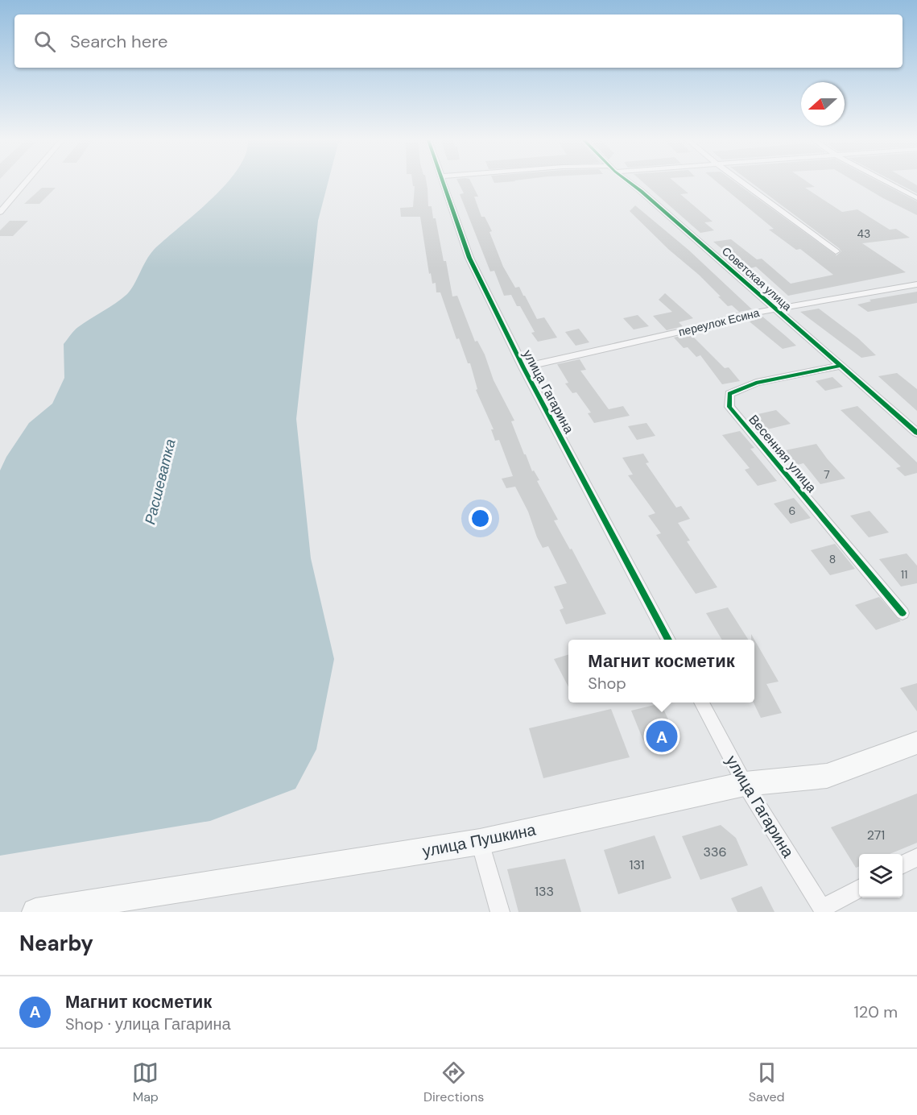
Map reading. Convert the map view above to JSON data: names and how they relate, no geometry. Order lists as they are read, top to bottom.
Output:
{
  "streets": {
    "main road": ["улица Пушкина"],
    "street": [
      "Советская улица",
      "переулок Есина",
      "улица Гагарина",
      "Весенняя улица"
    ]
  },
  "crossings": [
    ["Советская улица", "переулок Есина"],
    ["Советская улица", "Весенняя улица"],
    ["переулок Есина", "улица Гагарина"],
    ["улица Гагарина", "улица Пушкина"]
  ],
  "water": ["Расшеватка"],
  "house_numbers": [
    "43",
    "7",
    "6",
    "8",
    "11",
    "271",
    "336",
    "131",
    "133"
  ],
  "north": "left",
  "page": {
    "search": "Search here",
    "popup": ["Магнит косметик", "Shop"],
    "pins": "A",
    "heading": "Nearby",
    "list": [
      {
        "mark": "A",
        "name": "Магнит косметик",
        "note": "Shop · улица Гагарина",
        "value": "120 m"
      }
    ],
    "nav": ["Map", "Directions", "Saved"]
  }
}
